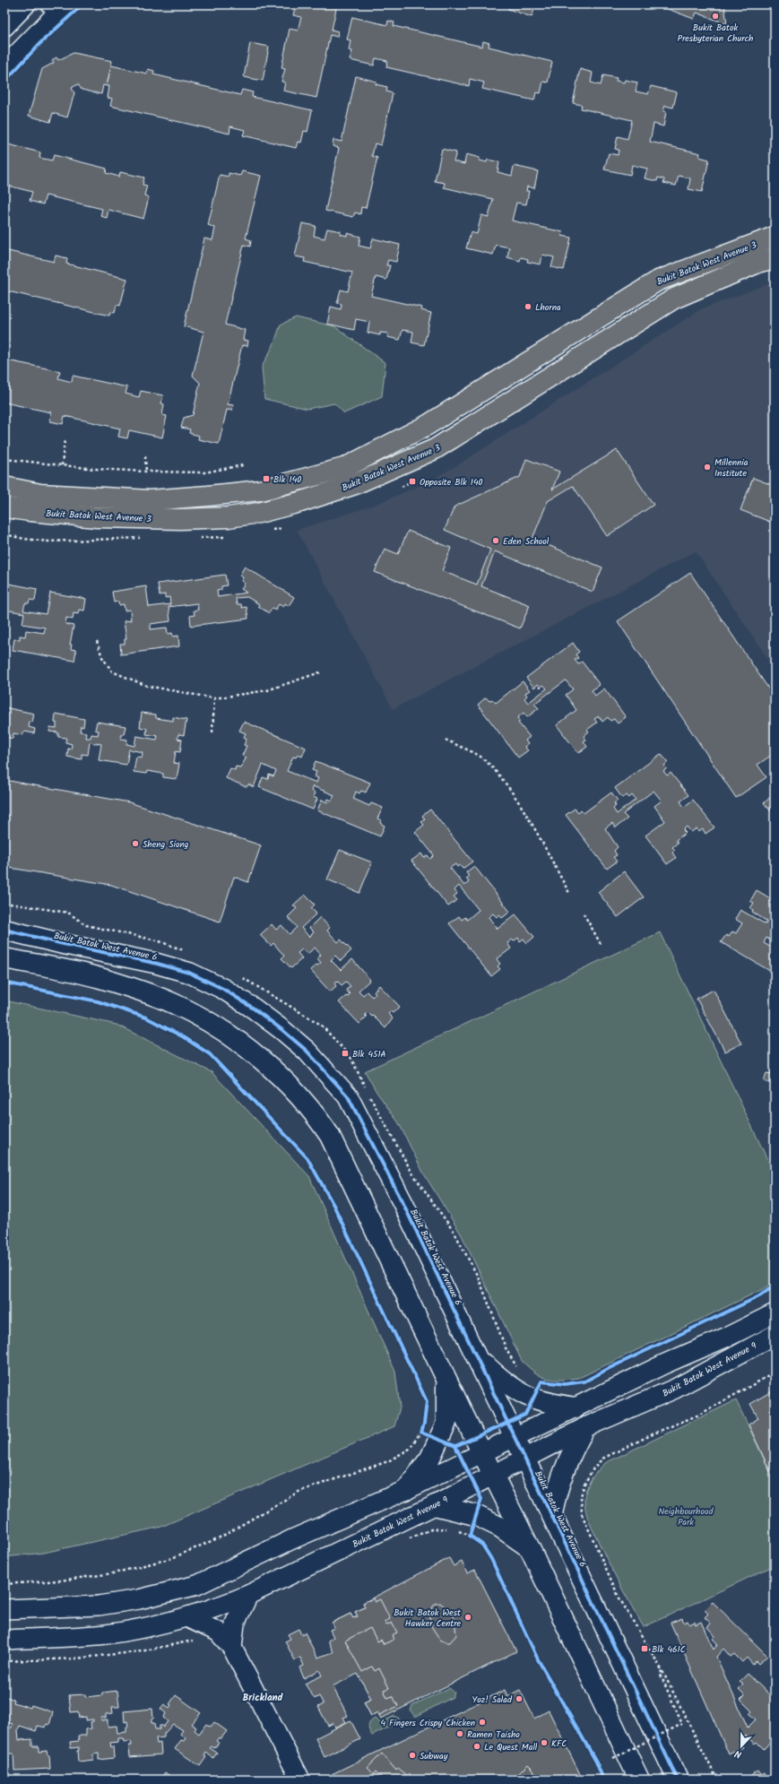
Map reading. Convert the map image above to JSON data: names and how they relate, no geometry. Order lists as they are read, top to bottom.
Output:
{
  "streets": {
    "main road": ["Bukit Batok West Avenue 3"],
    "street": ["Bukit Batok West Avenue 6", "Bukit Batok West Avenue 9"]
  },
  "crossings": [
    ["Bukit Batok West Avenue 6", "Bukit Batok West Avenue 9"]
  ],
  "districts": ["Brickland"],
  "parks": ["Neighbourhood Park"],
  "places": {
    "other": [
      "Bukit Batok Presbyterian Church",
      "Lhorna",
      "Millennia Institute",
      "Eden School",
      "Sheng Siong",
      "Bukit Batok West Hawker Centre",
      "Yoz! Salad",
      "4 Fingers Crispy Chicken",
      "Ramen Taisho",
      "KFC",
      "Le Quest Mall",
      "Subway"
    ],
    "transit": [
      "Blk 140",
      "Opposite Blk 140",
      "Blk 451A",
      "Blk 461C"
    ]
  },
  "north": "bottom"
}
